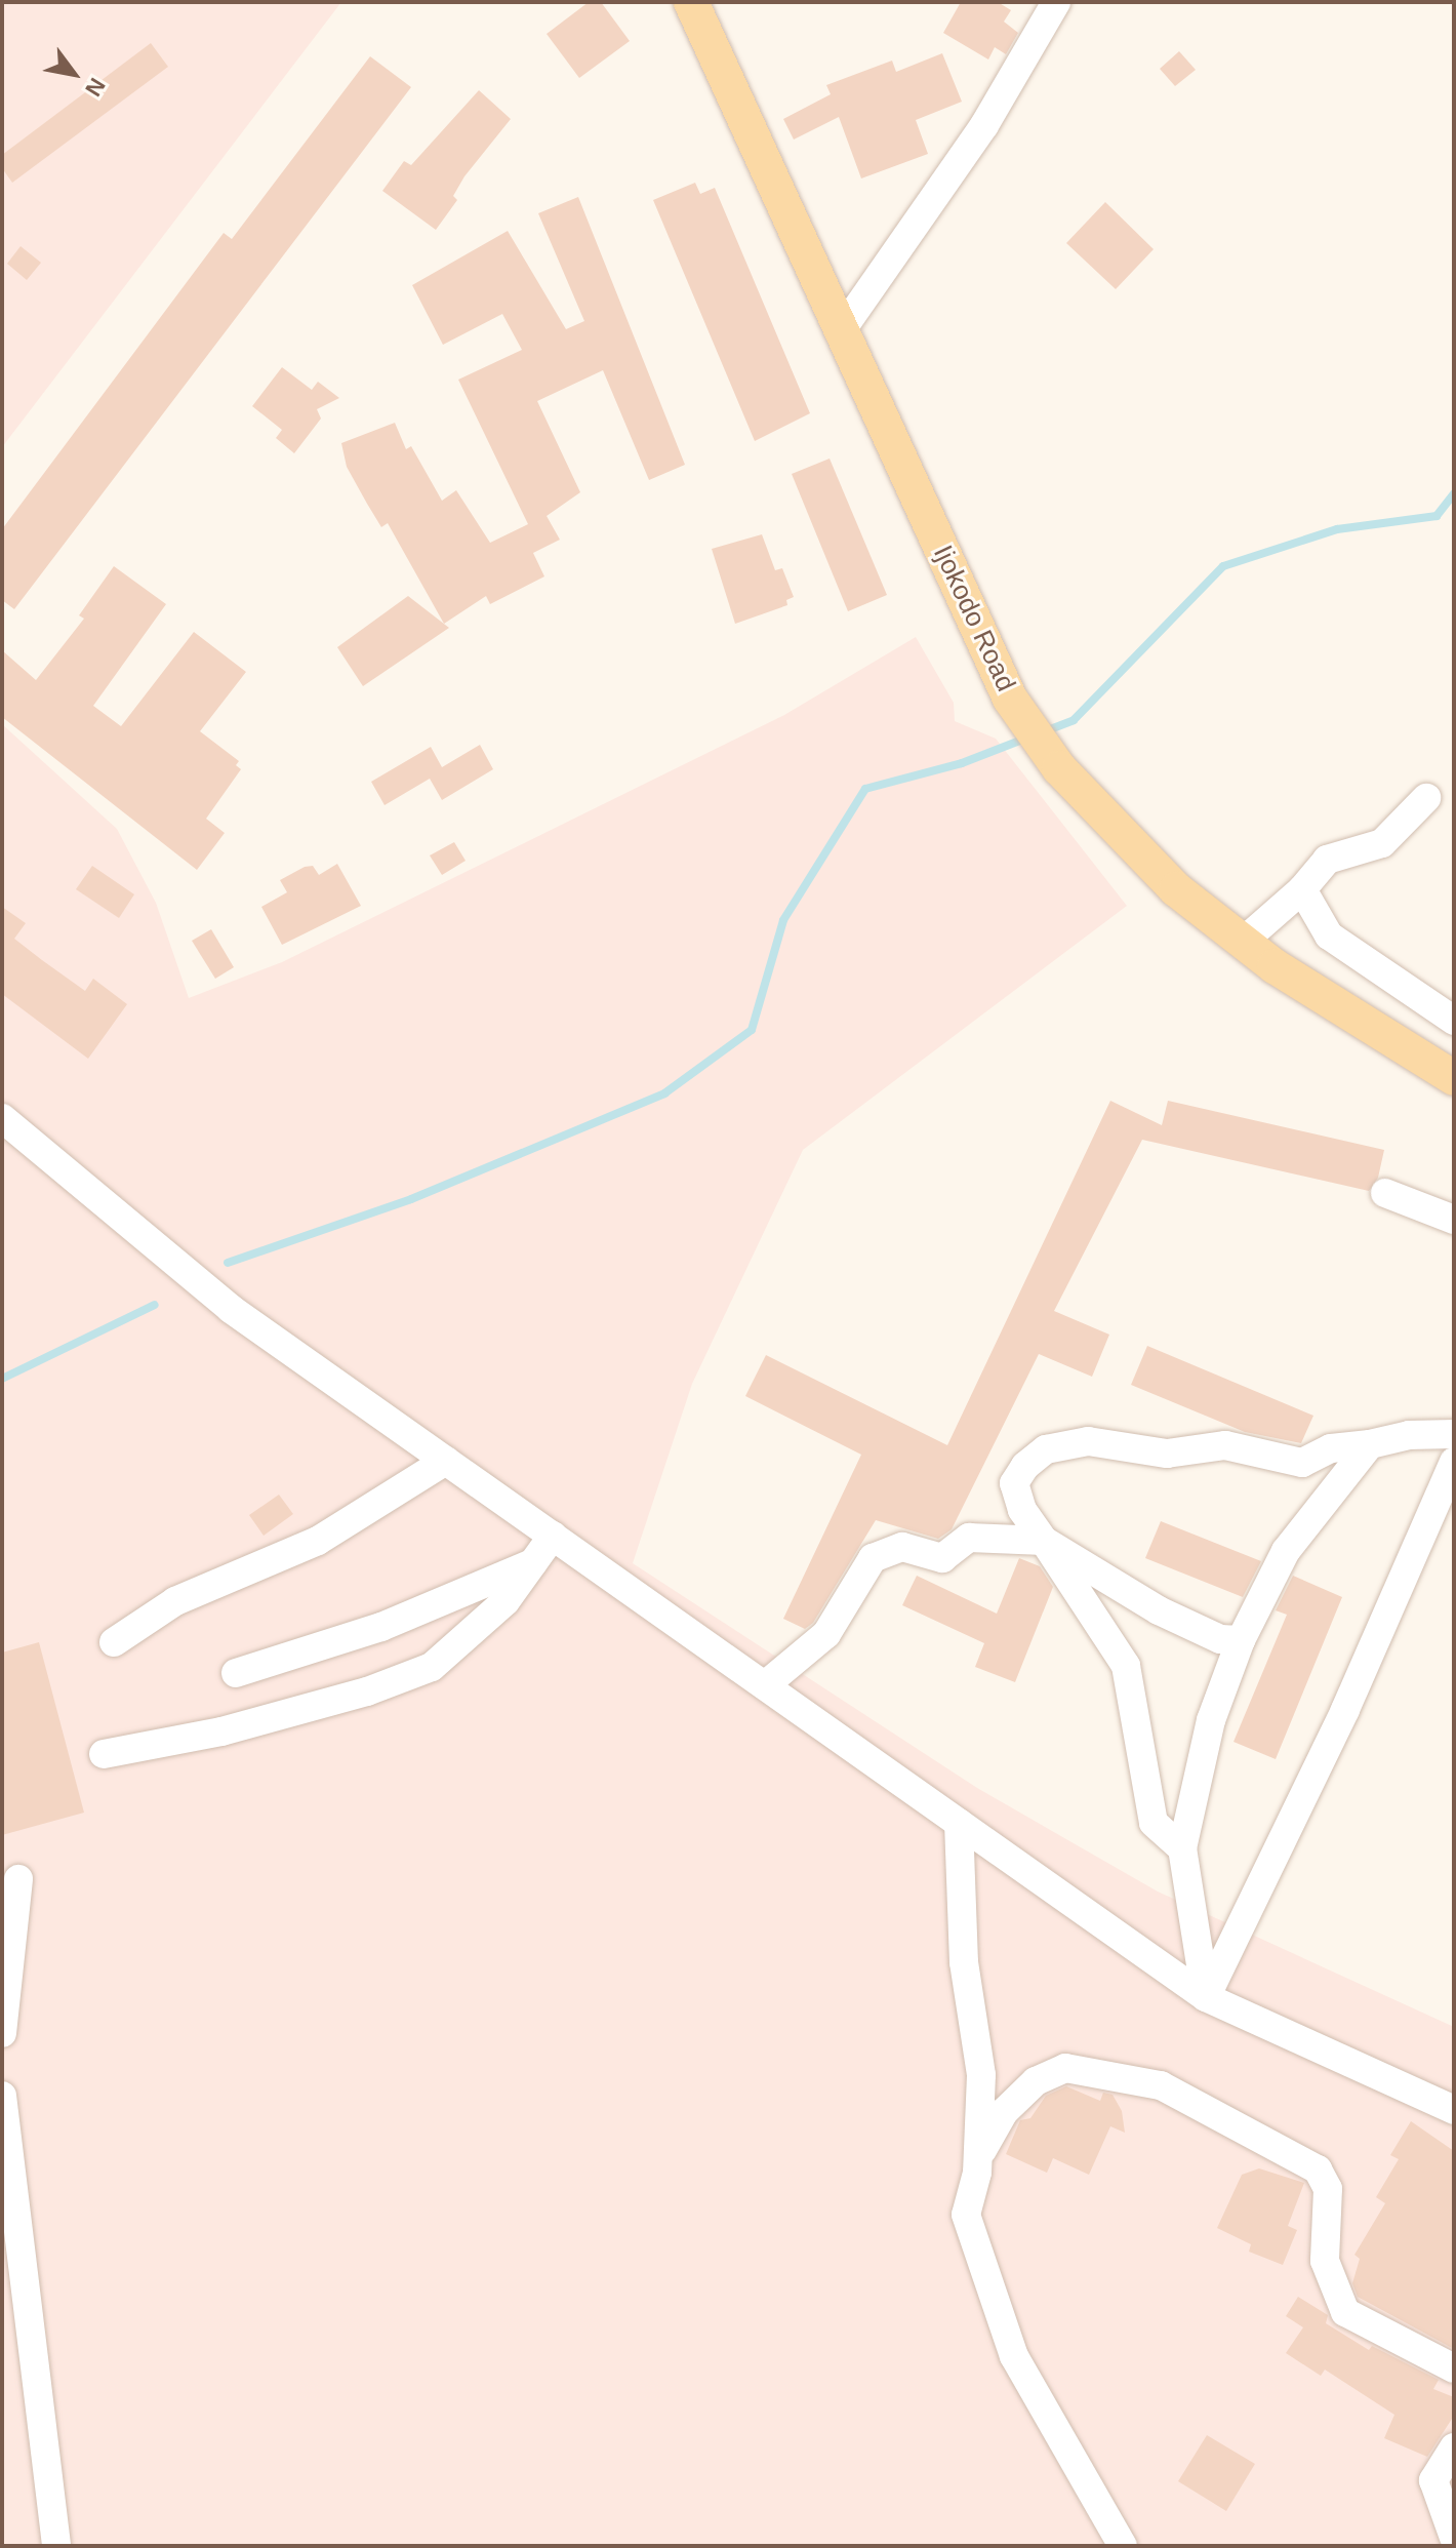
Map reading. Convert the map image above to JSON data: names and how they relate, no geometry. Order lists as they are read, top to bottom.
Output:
{
  "streets": {
    "main road": ["Ijokodo Road"]
  },
  "north": "bottom right"
}
